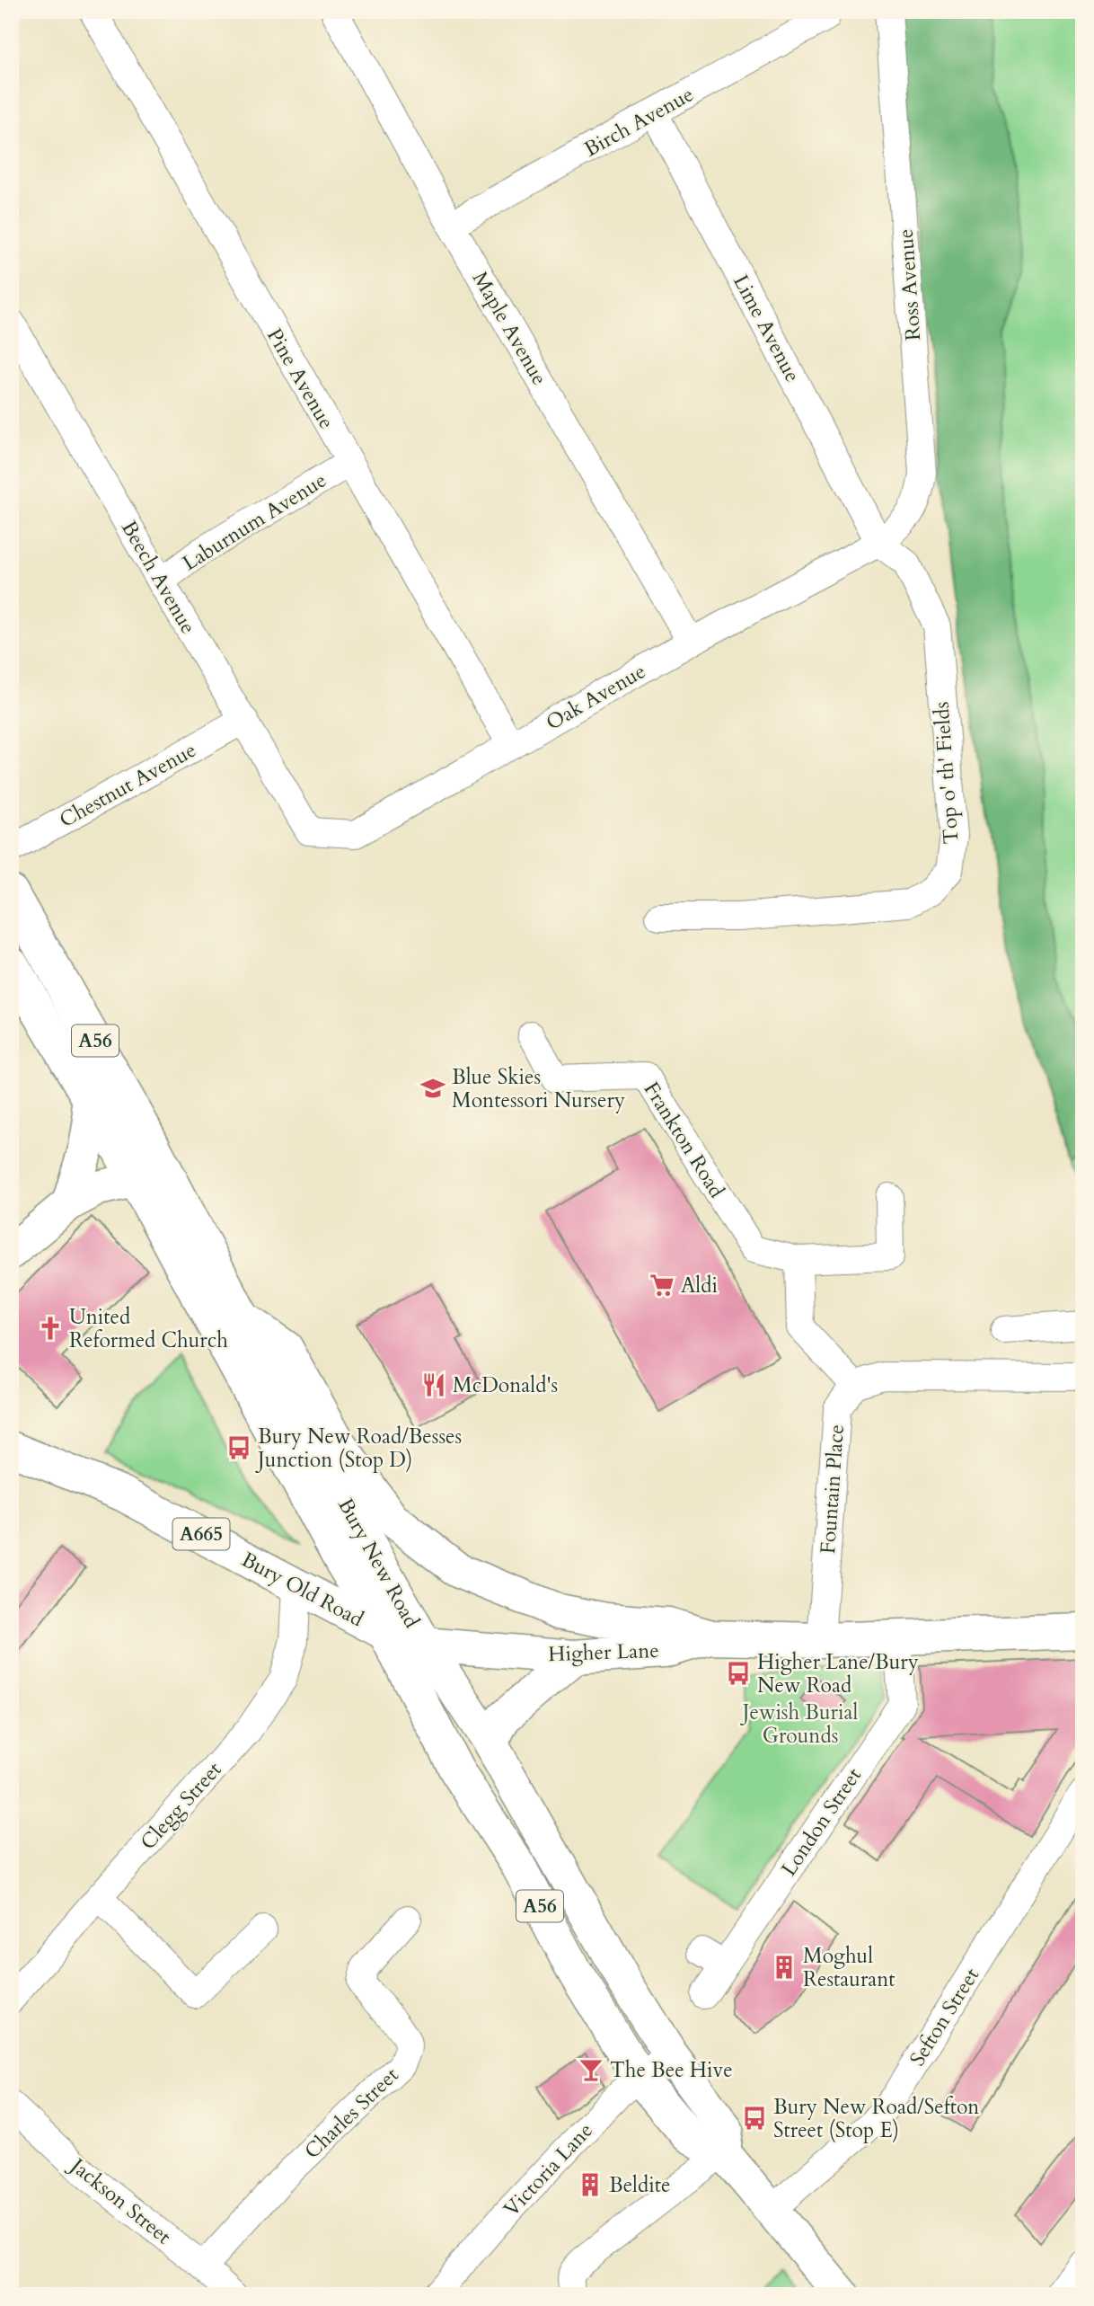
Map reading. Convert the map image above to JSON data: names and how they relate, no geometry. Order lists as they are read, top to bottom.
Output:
{
  "streets": {
    "main road": [
      "A56",
      "A665",
      "Bury New Road",
      "Bury Old Road",
      "Higher Lane"
    ],
    "street": [
      "Birch Avenue",
      "Ross Avenue",
      "Maple Avenue",
      "Lime Avenue",
      "Pine Avenue",
      "Laburnum Avenue",
      "Beech Avenue",
      "Oak Avenue",
      "Top o' th' Fields",
      "Chestnut Avenue",
      "Frankton Road",
      "Fountain Place",
      "Clegg Street",
      "London Street",
      "Sefton Street",
      "Charles Street",
      "Victoria Lane",
      "Jackson Street"
    ]
  },
  "crossings": [
    ["Birch Avenue", "Maple Avenue"],
    ["Birch Avenue", "Lime Avenue"],
    ["Ross Avenue", "Lime Avenue"],
    ["Ross Avenue", "Oak Avenue"],
    ["Ross Avenue", "Top o' th' Fields"],
    ["Maple Avenue", "Oak Avenue"],
    ["Lime Avenue", "Oak Avenue"],
    ["Lime Avenue", "Top o' th' Fields"],
    ["Pine Avenue", "Laburnum Avenue"],
    ["Pine Avenue", "Oak Avenue"],
    ["Laburnum Avenue", "Beech Avenue"],
    ["Beech Avenue", "Oak Avenue"],
    ["Beech Avenue", "Chestnut Avenue"],
    ["Oak Avenue", "Top o' th' Fields"],
    ["Fountain Place", "Higher Lane"],
    ["Bury New Road", "Bury Old Road"],
    ["Bury New Road", "Higher Lane"],
    ["Bury New Road", "Sefton Street"],
    ["Bury New Road", "Victoria Lane"],
    ["Bury Old Road", "Higher Lane"],
    ["Bury Old Road", "Clegg Street"],
    ["Higher Lane", "London Street"],
    ["Charles Street", "Jackson Street"]
  ],
  "parks": ["Jewish Burial Grounds"],
  "places": {
    "school or university": ["Blue Skies Montessori Nursery"],
    "supermarket": ["Aldi"],
    "church": ["United Reformed Church"],
    "restaurant": ["McDonald's"],
    "bus stop": ["Bury New Road/Besses Junction (Stop D)", "Higher Lane/Bury New Road", "Bury New Road/Sefton Street (Stop E)"],
    "building": ["Moghul Restaurant", "Beldite"],
    "bar": ["The Bee Hive"]
  }
}
